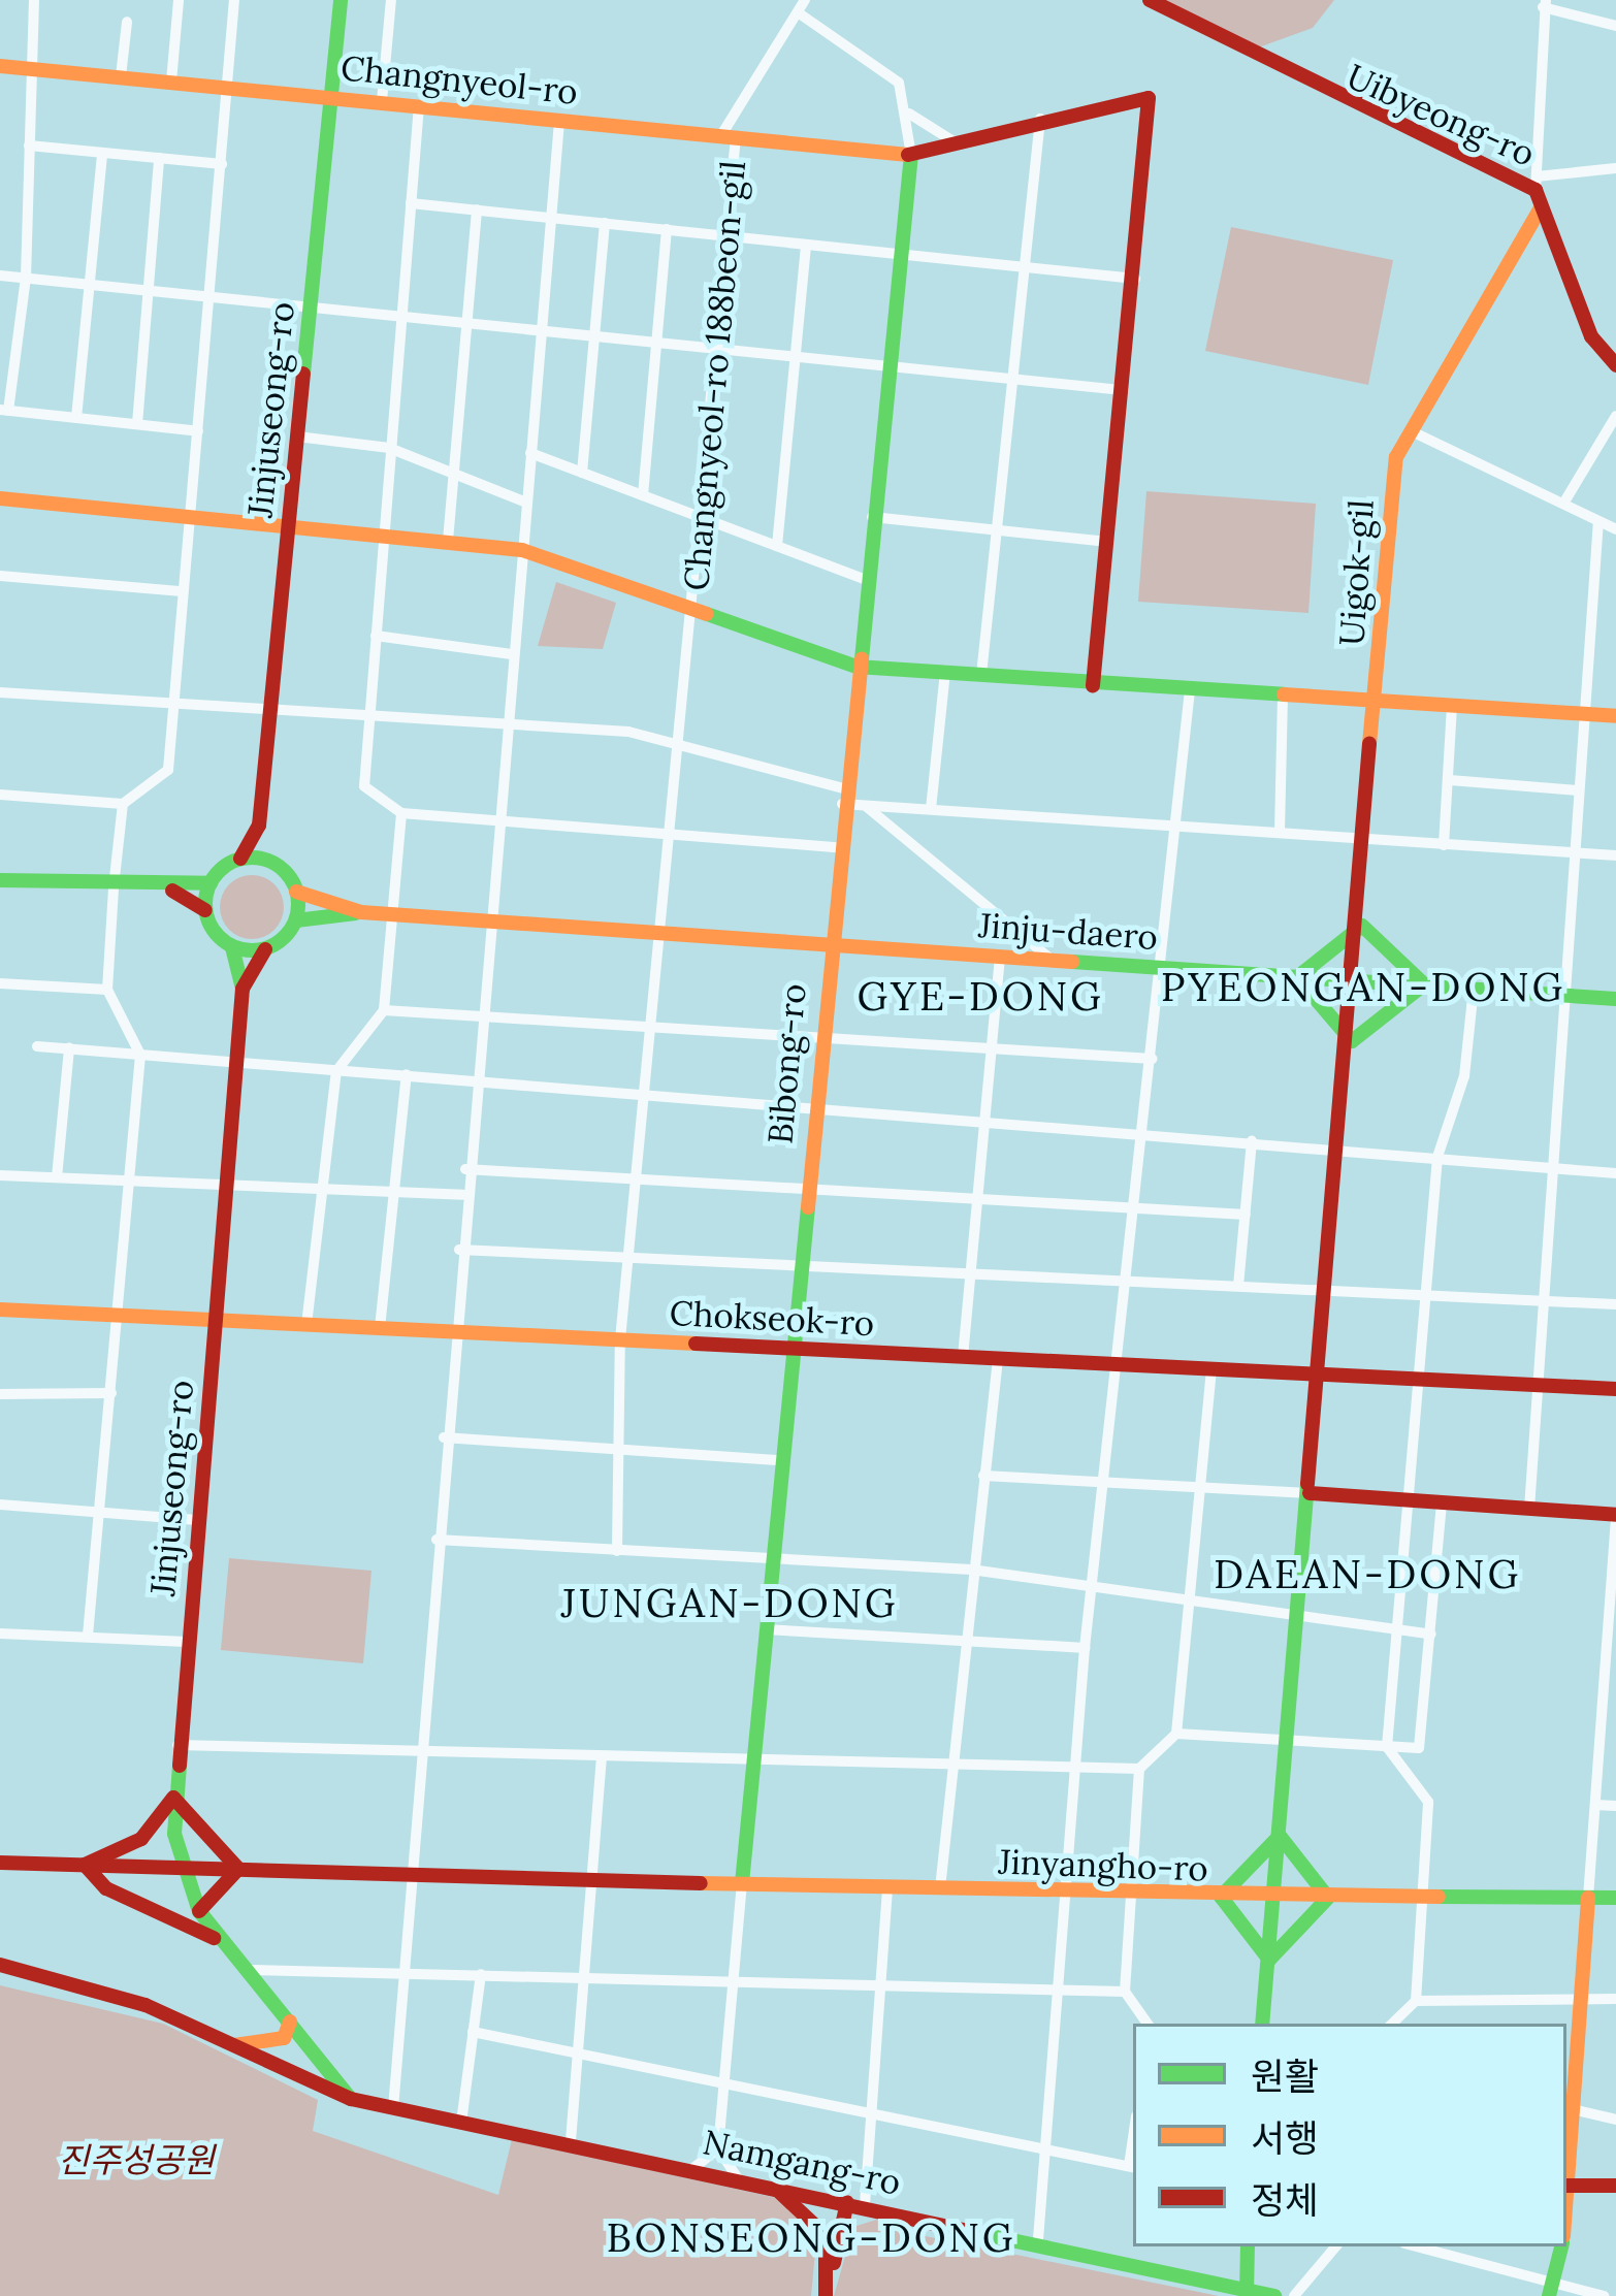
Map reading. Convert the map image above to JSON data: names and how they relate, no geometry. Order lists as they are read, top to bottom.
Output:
{
  "streets": {
    "street": [
      "Changnyeol-ro",
      "Uibyeong-ro",
      "Changnyeol-ro 188beon-gil",
      "Jinjuseong-ro",
      "Uigok-gil",
      "Jinju-daero",
      "Bibong-ro",
      "Chokseok-ro",
      "Jinyangho-ro",
      "Namgang-ro"
    ]
  },
  "crossings": [
    ["Changnyeol-ro", "Changnyeol-ro 188beon-gil"],
    ["Changnyeol-ro", "Jinjuseong-ro"],
    ["Changnyeol-ro", "Bibong-ro"],
    ["Uibyeong-ro", "Uigok-gil"],
    ["Changnyeol-ro 188beon-gil", "Jinju-daero"],
    ["Changnyeol-ro 188beon-gil", "Chokseok-ro"],
    ["Jinjuseong-ro", "Chokseok-ro"],
    ["Jinjuseong-ro", "Jinyangho-ro"],
    ["Jinjuseong-ro", "Namgang-ro"],
    ["Uigok-gil", "Jinju-daero"],
    ["Jinju-daero", "Bibong-ro"],
    ["Bibong-ro", "Chokseok-ro"],
    ["Bibong-ro", "Jinyangho-ro"]
  ],
  "districts": [
    "PYEONGAN-DONG",
    "GYE-DONG",
    "DAEAN-DONG",
    "JUNGAN-DONG",
    "BONSEONG-DONG"
  ],
  "parks": ["진주성공원"],
  "legend": ["원활", "서행", "정체"]
}
